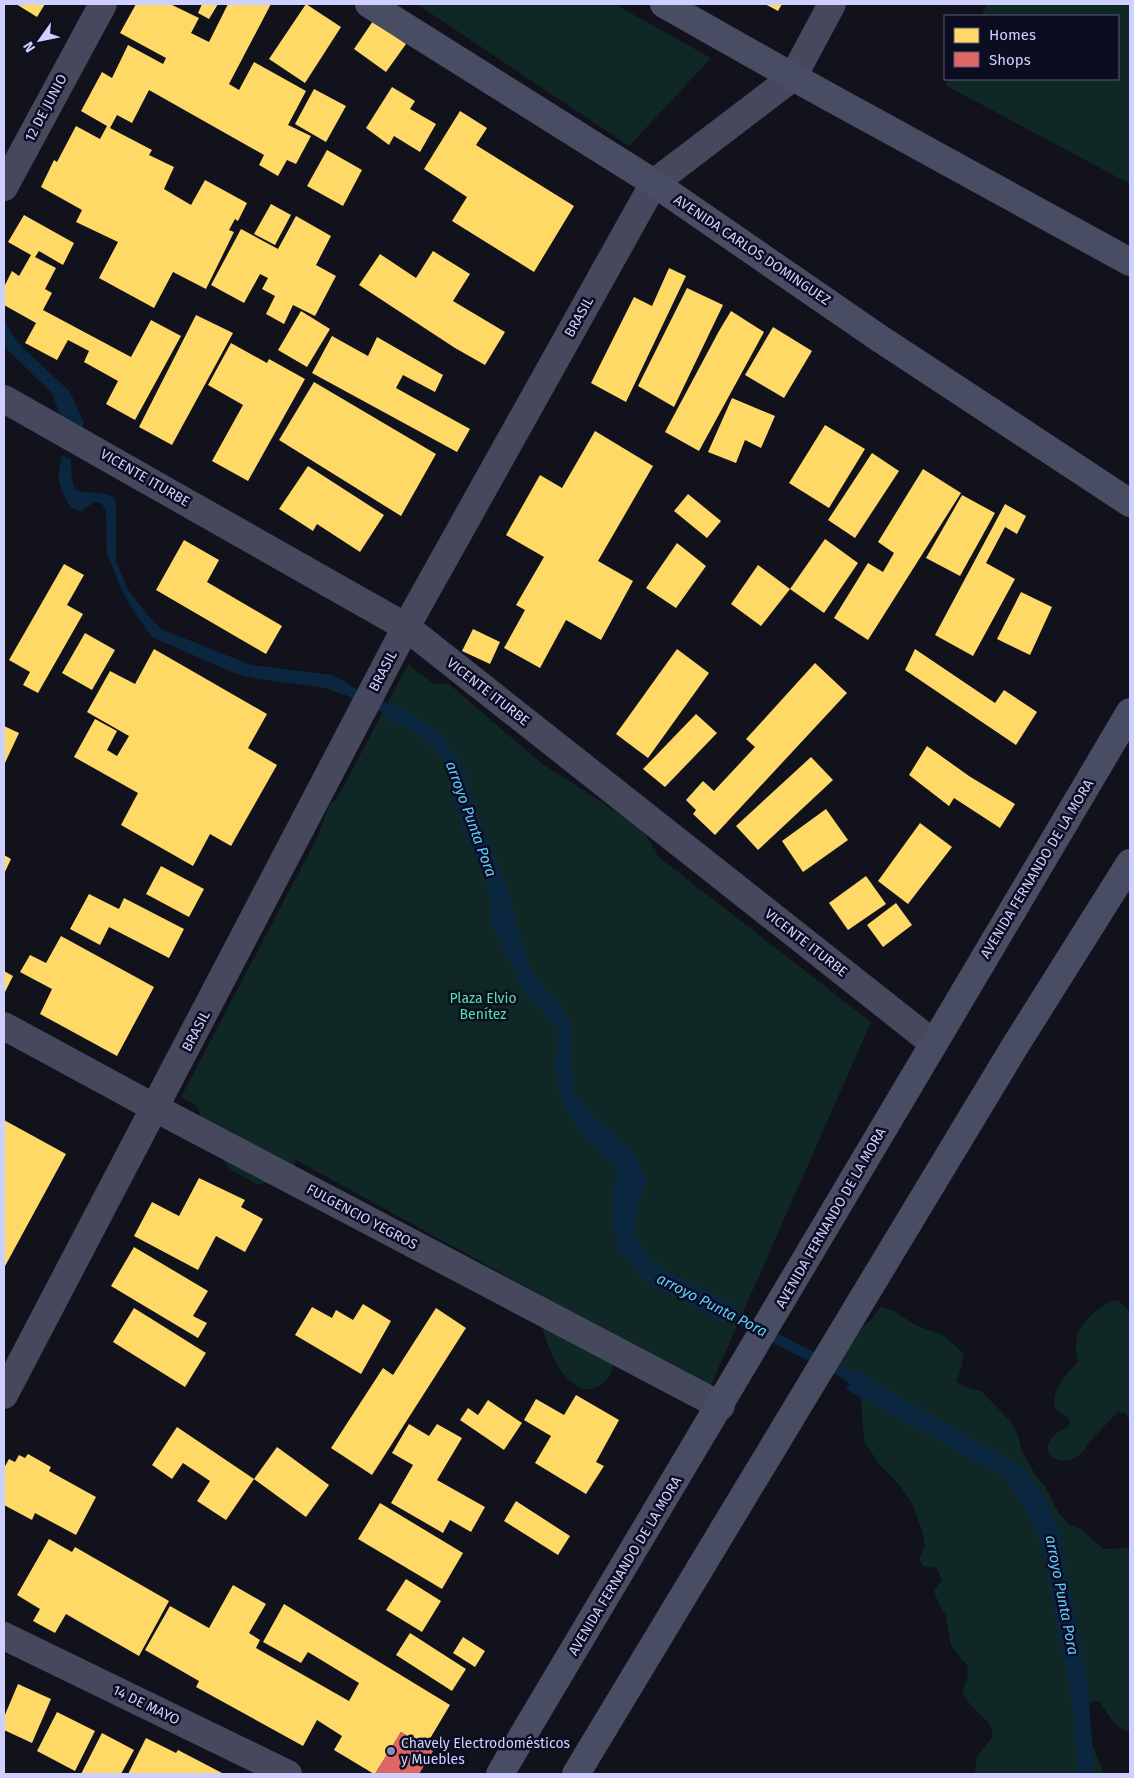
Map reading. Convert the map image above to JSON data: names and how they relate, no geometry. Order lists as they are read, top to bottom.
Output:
{
  "streets": {
    "main road": ["AVENIDA CARLOS DOMINGUEZ", "AVENIDA FERNANDO DE LA MORA"],
    "street": [
      "12 DE JUNIO",
      "BRASIL",
      "VICENTE ITURBE",
      "FULGENCIO YEGROS",
      "14 DE MAYO"
    ]
  },
  "crossings": [
    ["AVENIDA CARLOS DOMINGUEZ", "BRASIL"],
    ["BRASIL", "VICENTE ITURBE"],
    ["BRASIL", "FULGENCIO YEGROS"],
    ["VICENTE ITURBE", "AVENIDA FERNANDO DE LA MORA"],
    ["AVENIDA FERNANDO DE LA MORA", "FULGENCIO YEGROS"]
  ],
  "water": ["arroyo Punta Pora"],
  "parks": ["Plaza Elvio Benítez"],
  "places": ["Chavely Electrodomésticos y Muebles"],
  "legend": ["Homes", "Shops"],
  "north": "bottom left"
}
